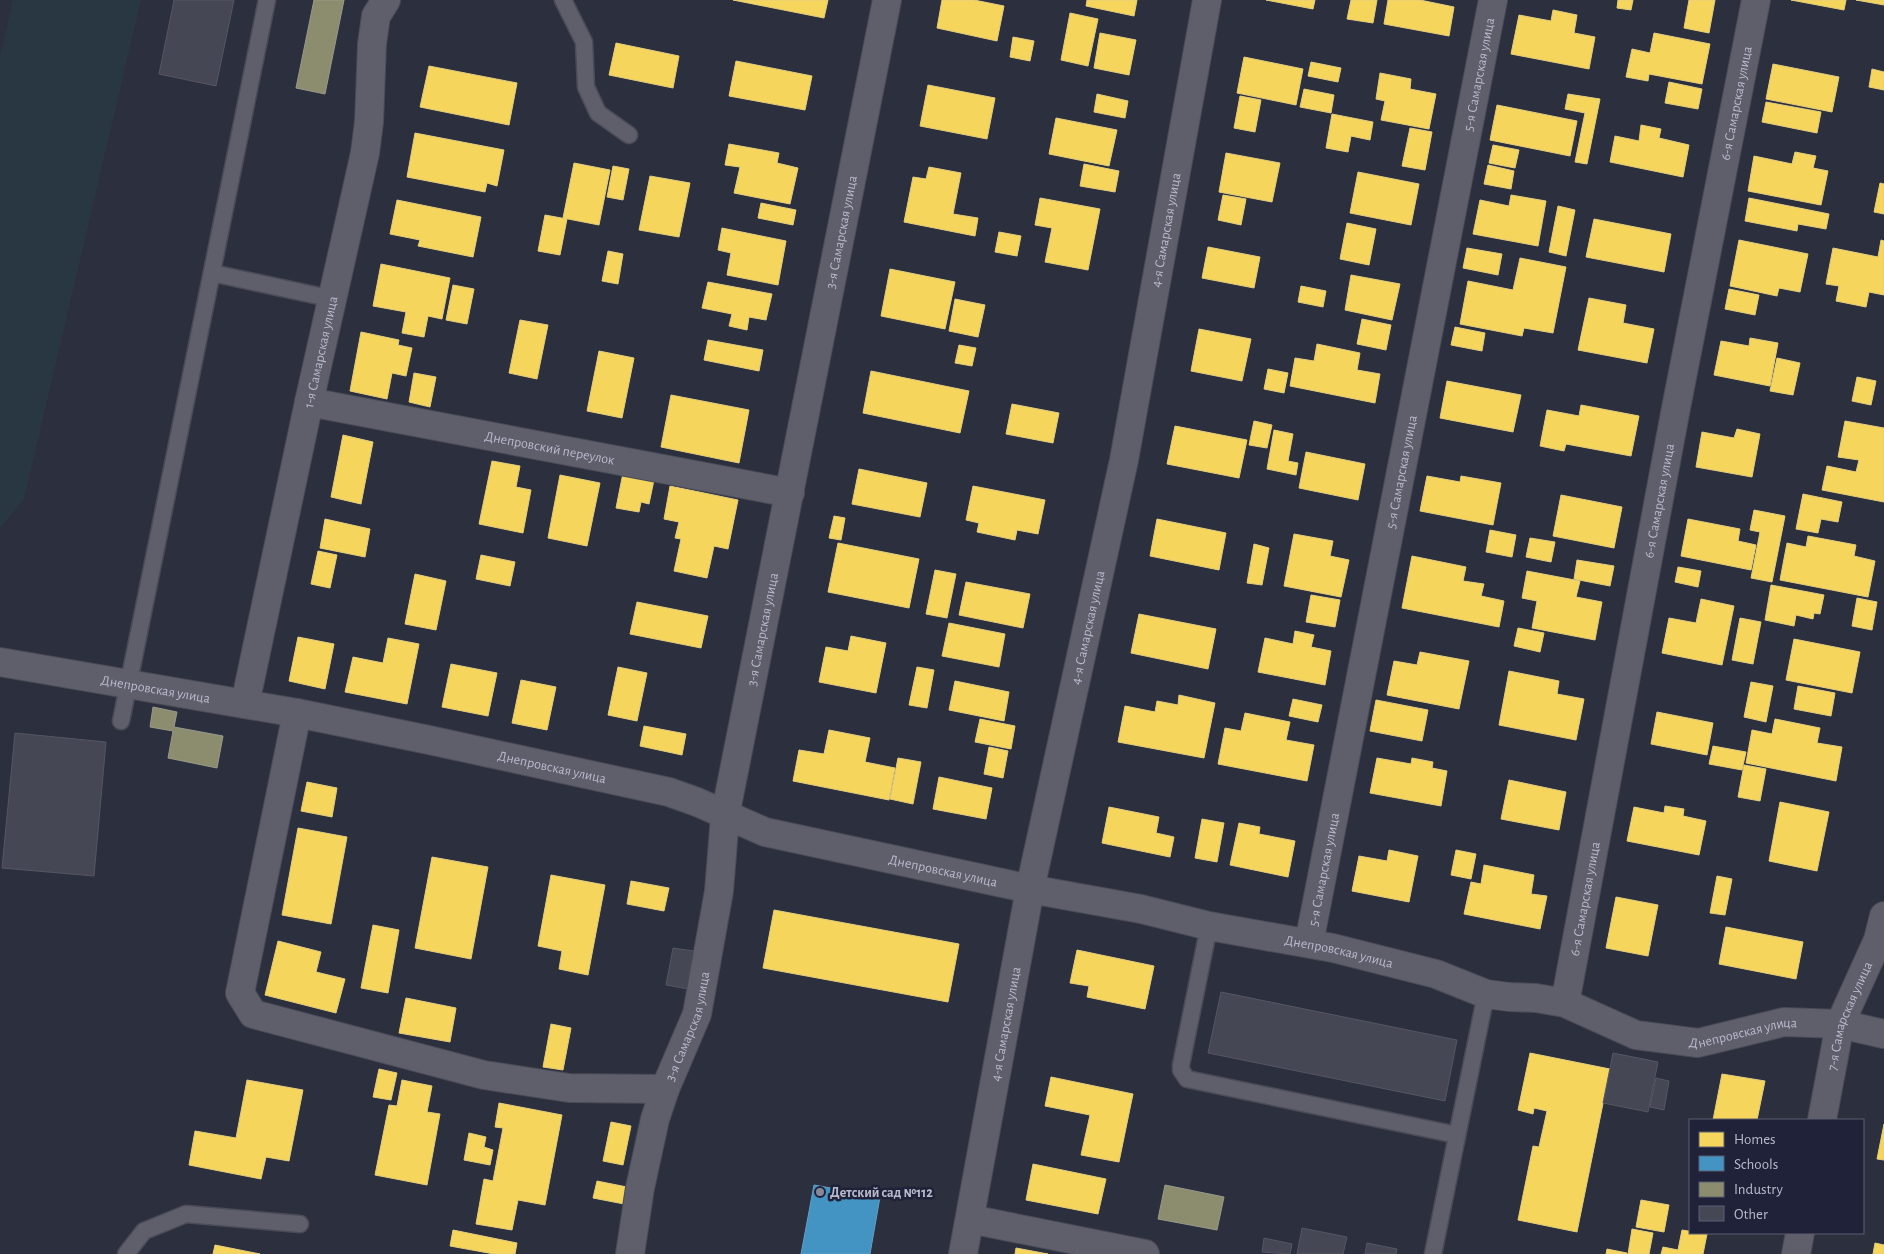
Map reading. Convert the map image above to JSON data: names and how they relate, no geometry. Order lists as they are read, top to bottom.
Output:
{
  "streets": {
    "street": [
      "5-я Самарская улица",
      "6-я Самарская улица",
      "4-я Самарская улица",
      "3-я Самарская улица",
      "1-я Самарская улица",
      "Днепровский переулок",
      "Днепровская улица",
      "7-я Самарская улица"
    ]
  },
  "crossings": [
    ["5-я Самарская улица", "Днепровская улица"],
    ["6-я Самарская улица", "Днепровская улица"],
    ["4-я Самарская улица", "Днепровская улица"],
    ["3-я Самарская улица", "Днепровский переулок"],
    ["3-я Самарская улица", "Днепровская улица"],
    ["1-я Самарская улица", "Днепровский переулок"],
    ["1-я Самарская улица", "Днепровская улица"],
    ["Днепровская улица", "7-я Самарская улица"]
  ],
  "places": ["Детский сад №112"],
  "legend": [
    "Homes",
    "Schools",
    "Industry",
    "Other"
  ]
}
